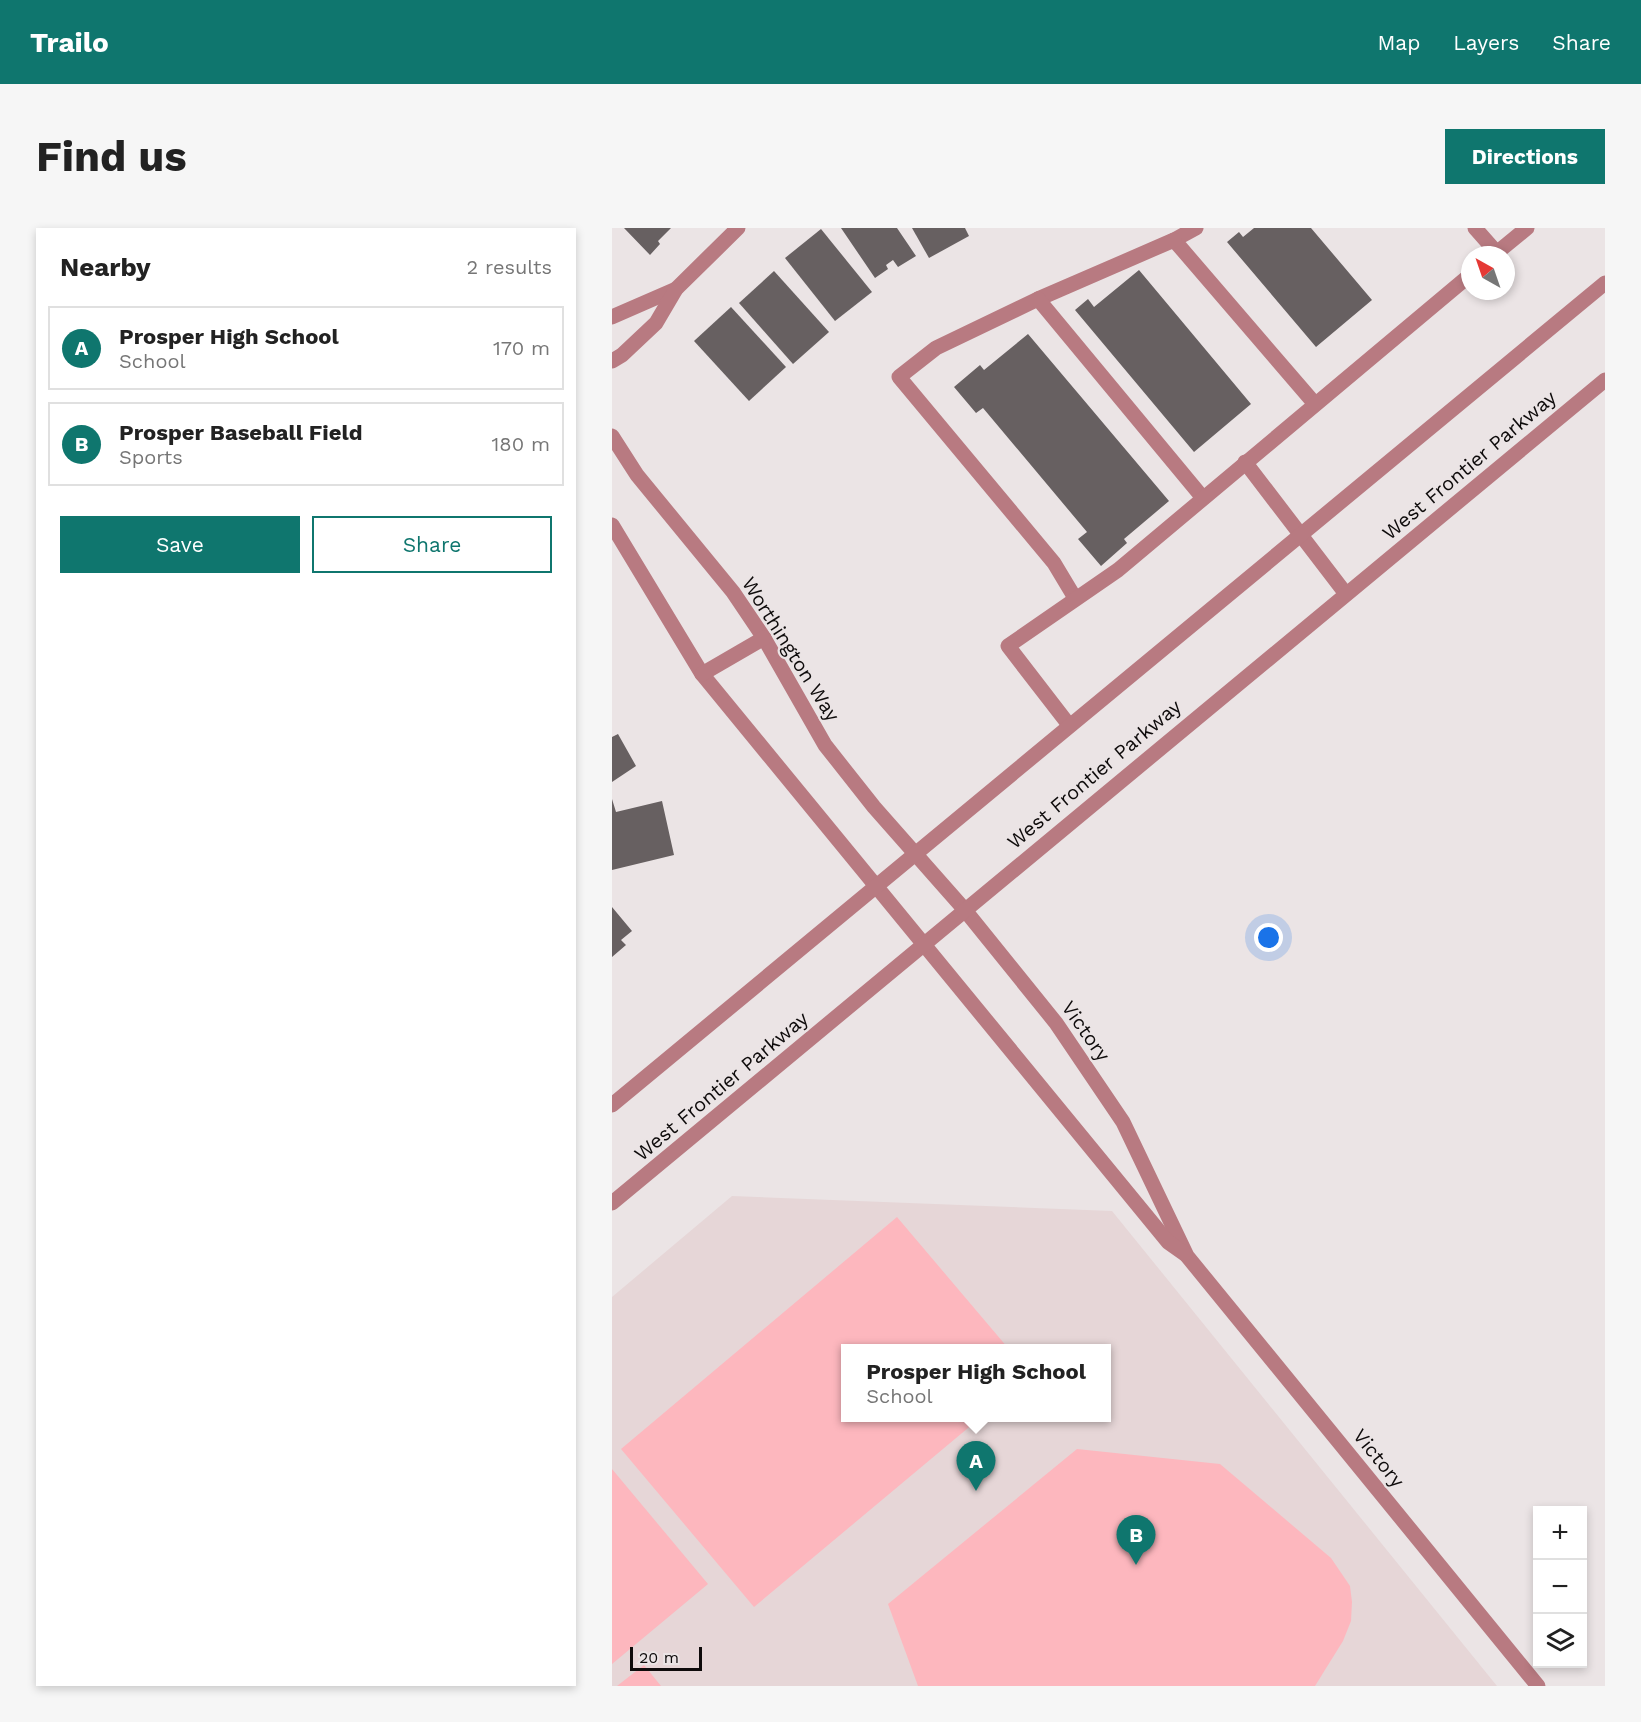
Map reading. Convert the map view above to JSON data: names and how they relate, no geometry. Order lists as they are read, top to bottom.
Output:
{
  "streets": {
    "street": ["West Frontier Parkway", "Worthington Way", "Victory"]
  },
  "crossings": [
    ["West Frontier Parkway", "Victory"],
    ["Worthington Way", "Victory"]
  ],
  "scale_bar": "20 m",
  "north": "top left",
  "page": {
    "header": "Trailo",
    "nav": ["Map", "Layers", "Share"],
    "buttons": [
      "Directions",
      ["Save", "Share"]
    ],
    "title": "Find us",
    "heading": ["Nearby", "2 results"],
    "list": [
      {
        "mark": "A",
        "name": "Prosper High School",
        "note": "School",
        "value": "170 m"
      },
      {
        "mark": "B",
        "name": "Prosper Baseball Field",
        "note": "Sports",
        "value": "180 m"
      }
    ],
    "popup": ["Prosper High School", "School"],
    "pins": ["A", "B"],
    "map_buttons": ["+", "−"],
    "scale": "20 m"
  }
}
